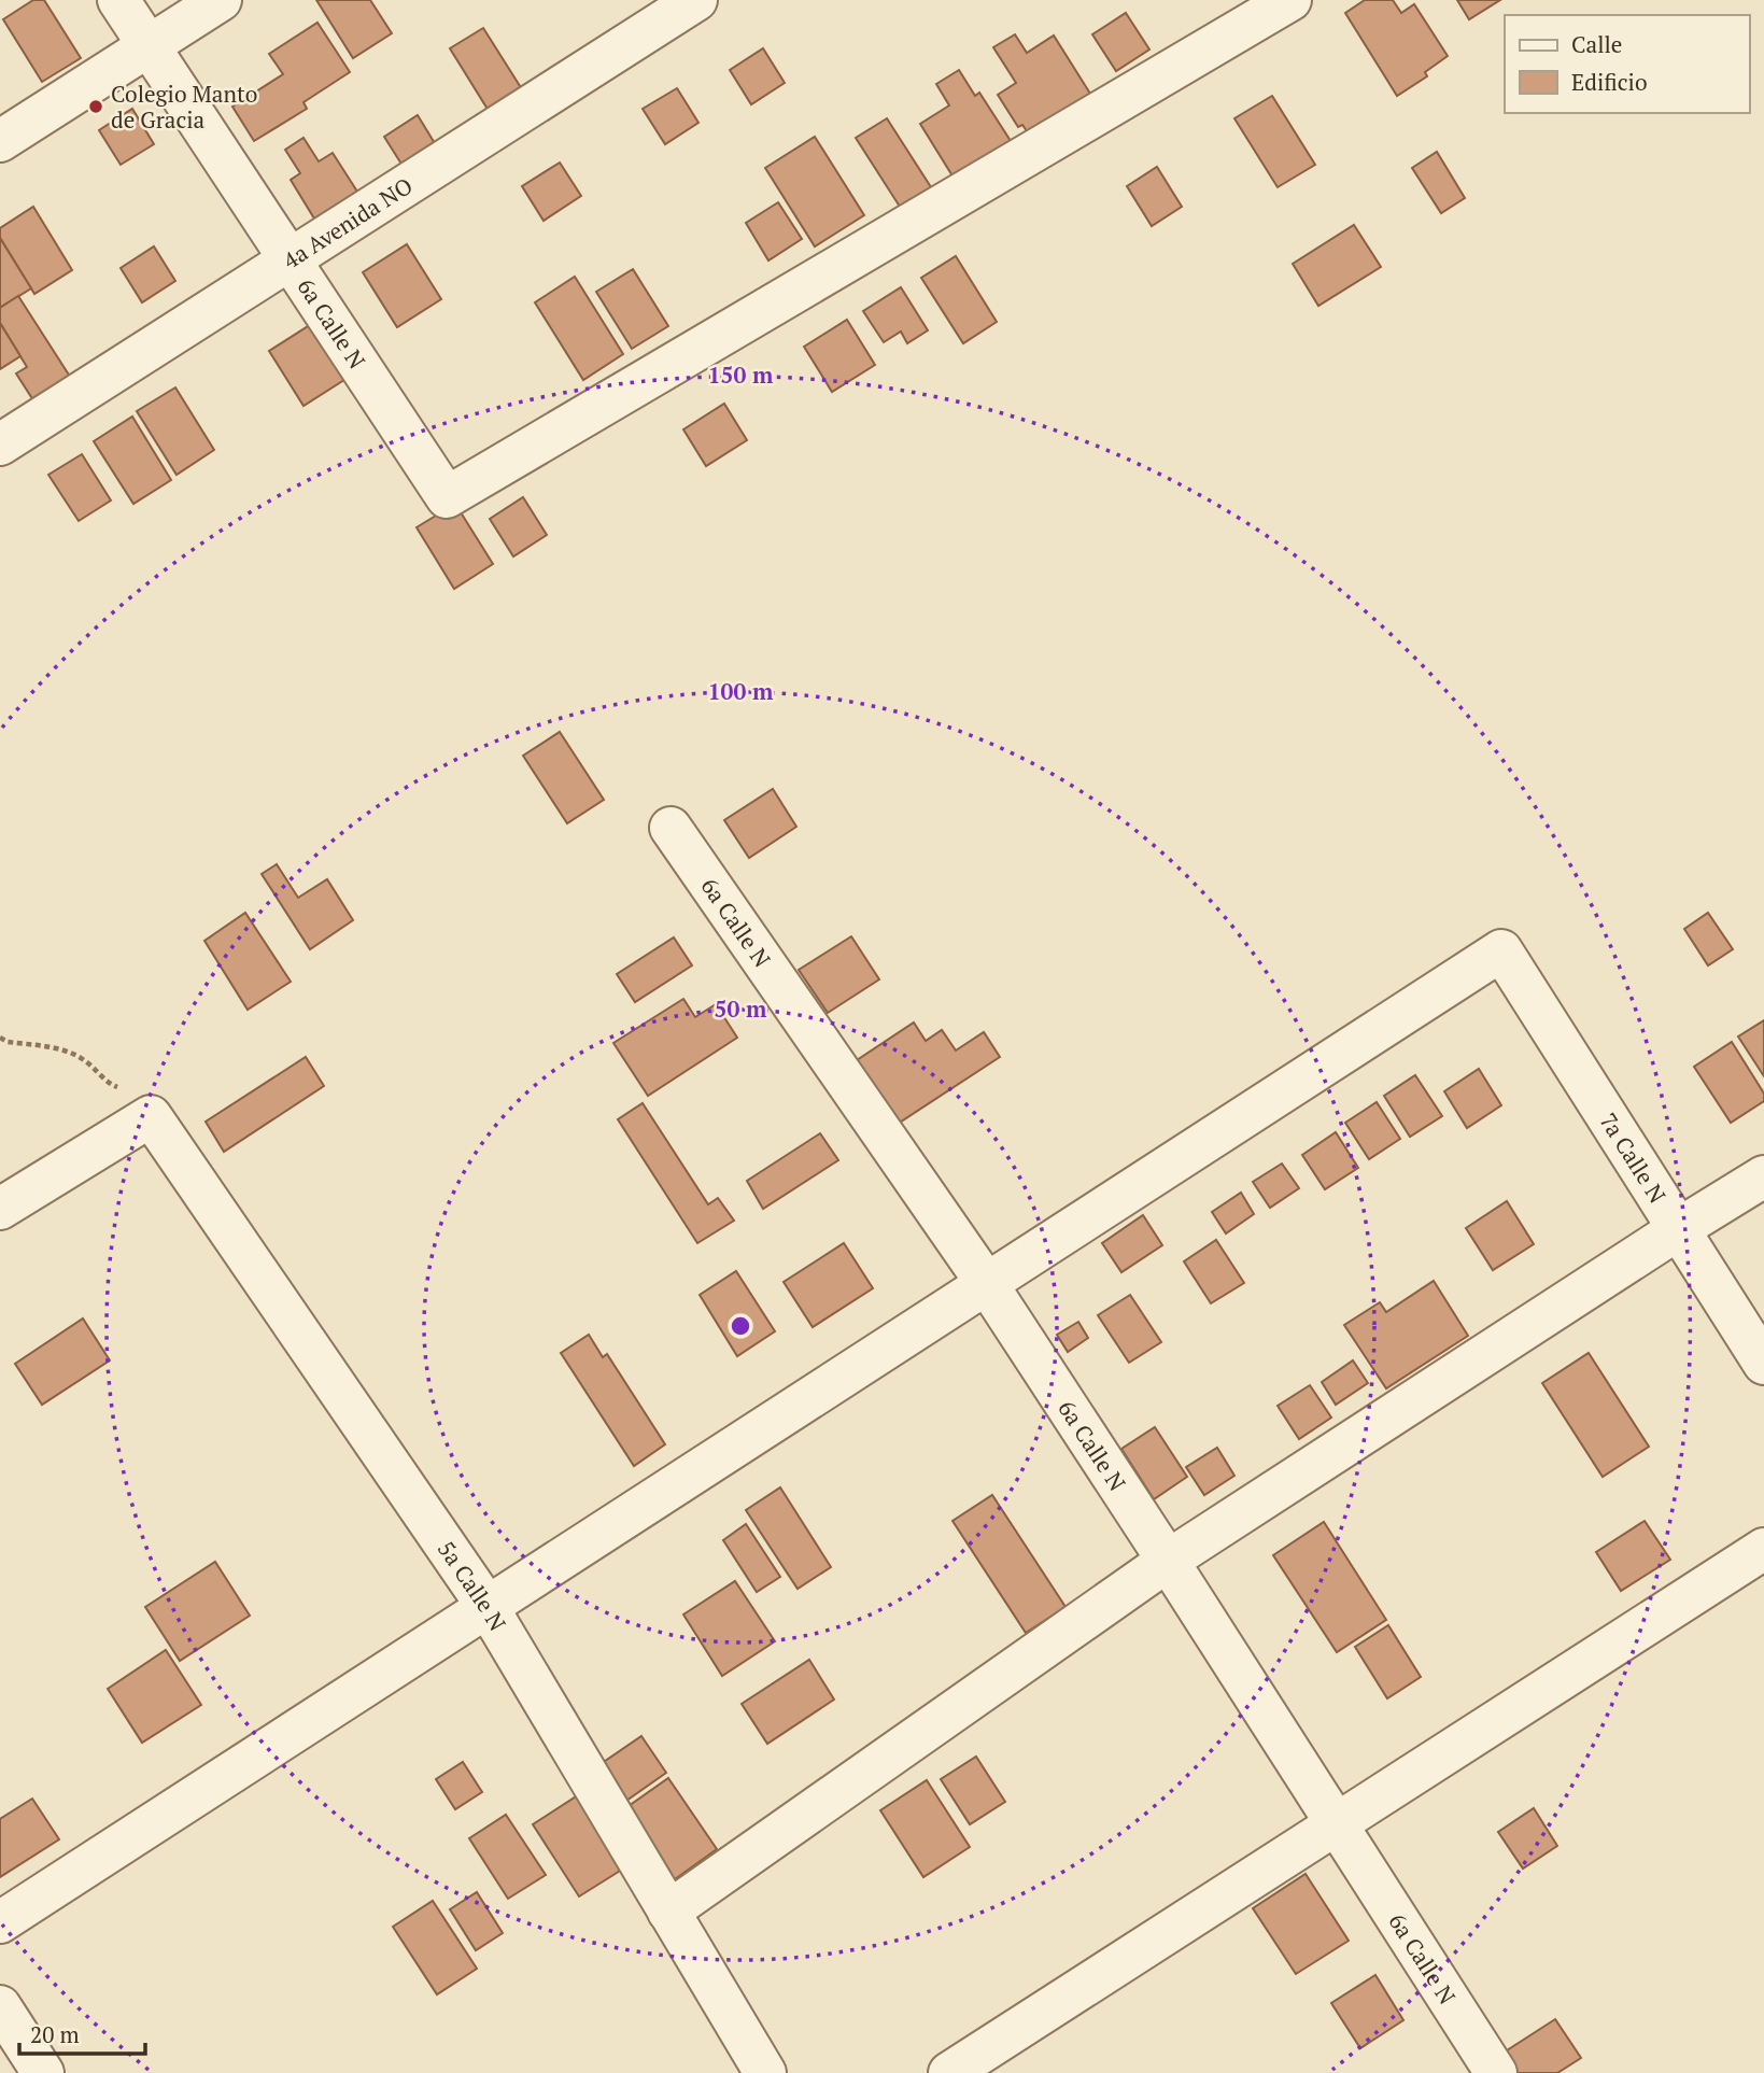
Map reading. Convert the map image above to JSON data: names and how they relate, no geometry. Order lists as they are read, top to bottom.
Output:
{
  "streets": {
    "street": [
      "4a Avenida NO",
      "6a Calle N",
      "7a Calle N",
      "5a Calle N"
    ]
  },
  "crossings": [
    ["4a Avenida NO", "6a Calle N"],
    ["6a Calle N", "7a Calle N"]
  ],
  "places": ["Colegio Manto de Gracia"],
  "legend": ["Calle", "Edificio"],
  "scale_bar": "20 m",
  "rings": ["150 m", "100 m", "50 m"]
}
